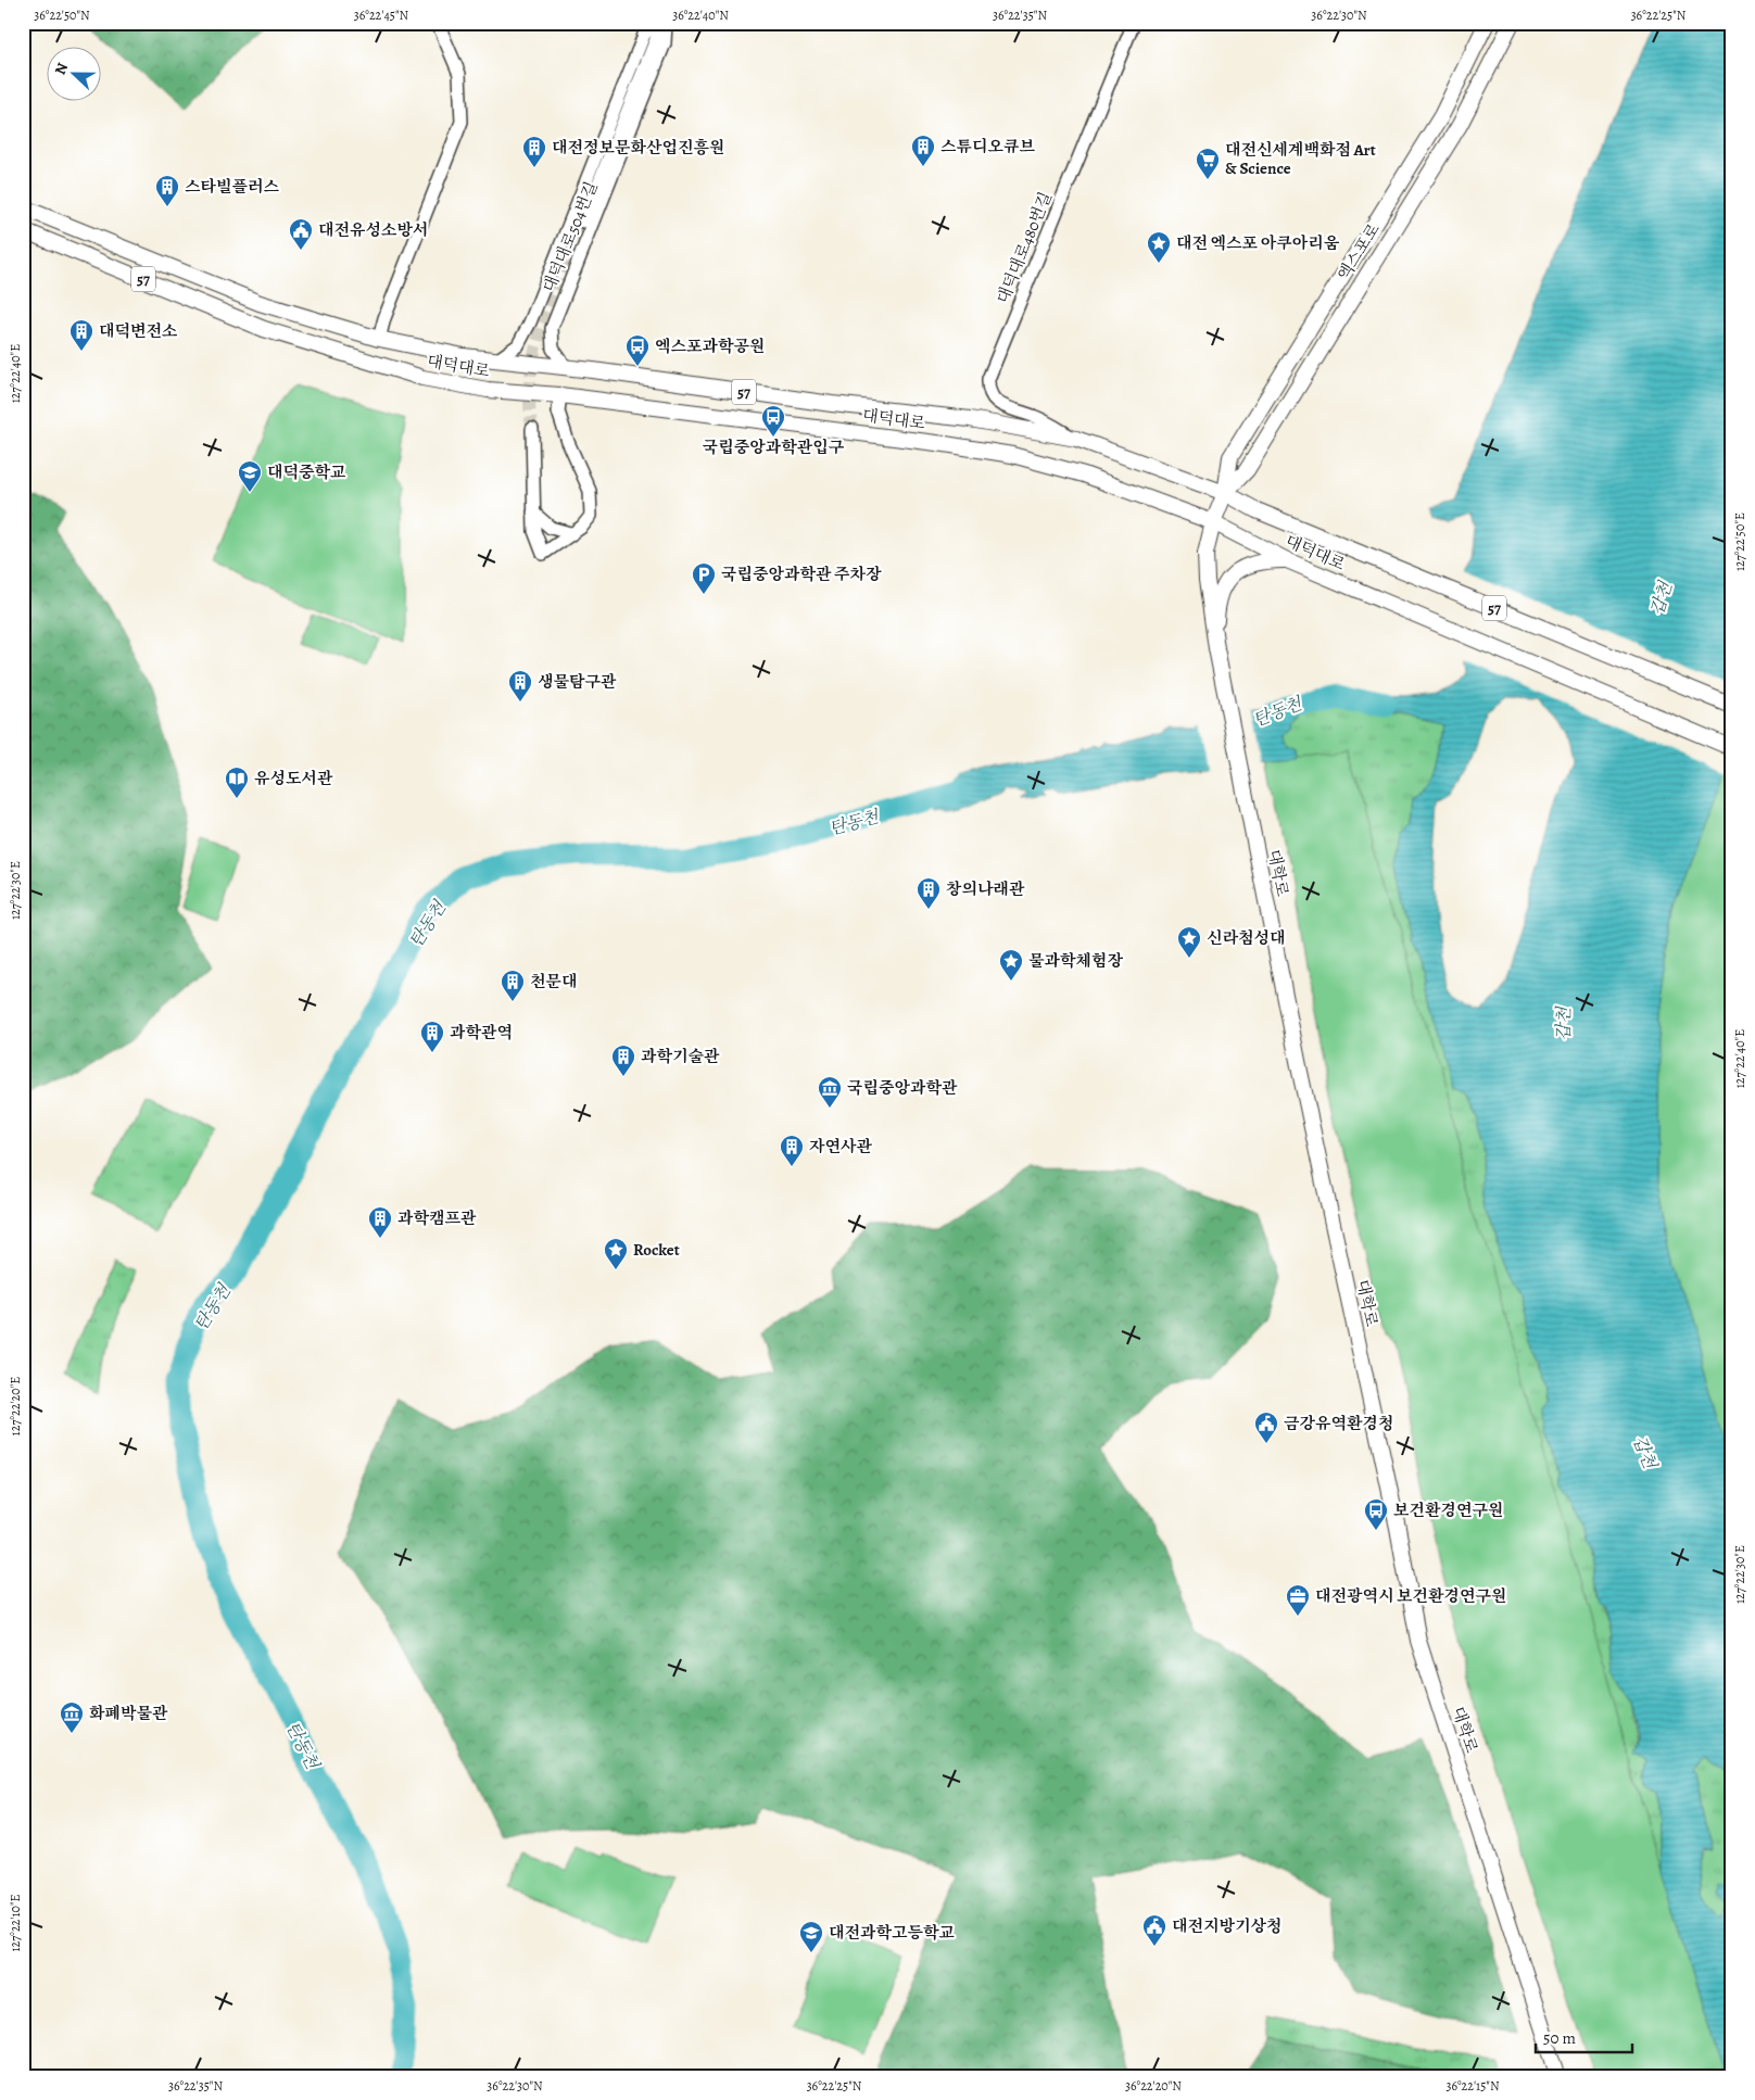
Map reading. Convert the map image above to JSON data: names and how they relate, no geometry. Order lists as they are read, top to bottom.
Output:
{
  "streets": {
    "main road": [
      "엑스포로",
      "57",
      "대덕대로",
      "대학로"
    ],
    "street": ["대덕대로504번길", "대덕대로480번길"]
  },
  "crossings": [
    ["대덕대로504번길", "대덕대로"],
    ["대덕대로480번길", "대덕대로"],
    ["엑스포로", "대덕대로"],
    ["엑스포로", "대학로"],
    ["대덕대로", "대학로"]
  ],
  "water": ["갑천", "탄동천"],
  "places": {
    "building": [
      "스튜디오큐브",
      "대전정보문화산업진흥원",
      "스타빌플러스",
      "대덕변전소",
      "생물탐구관",
      "창의나래관",
      "천문대",
      "과학관역",
      "과학기술관",
      "자연사관",
      "과학캠프관"
    ],
    "supermarket": ["대전신세계백화점 Art & Science"],
    "public building": ["대전유성소방서", "금강유역환경청", "대전지방기상청"],
    "place": [
      "대전 엑스포 아쿠아리움",
      "신라첨성대",
      "물과학체험장",
      "Rocket"
    ],
    "bus stop": ["엑스포과학공원", "국립중앙과학관입구", "보건환경연구원"],
    "school or university": ["대덕중학교", "대전과학고등학교"],
    "parking": ["국립중앙과학관 주차장"],
    "library": ["유성도서관"],
    "museum": ["국립중앙과학관", "화폐박물관"],
    "office": ["대전광역시 보건환경연구원"]
  },
  "scale_bar": "50 m",
  "north": "left",
  "coordinates": [
    "36°22'50\"N",
    "36°22'45\"N",
    "36°22'40\"N",
    "36°22'35\"N",
    "36°22'30\"N",
    "36°22'25\"N",
    "127°22'40\"E",
    "127°22'50\"E",
    "127°22'30\"E",
    "127°22'20\"E",
    "127°22'10\"E",
    "36°22'20\"N",
    "36°22'15\"N"
  ]
}
